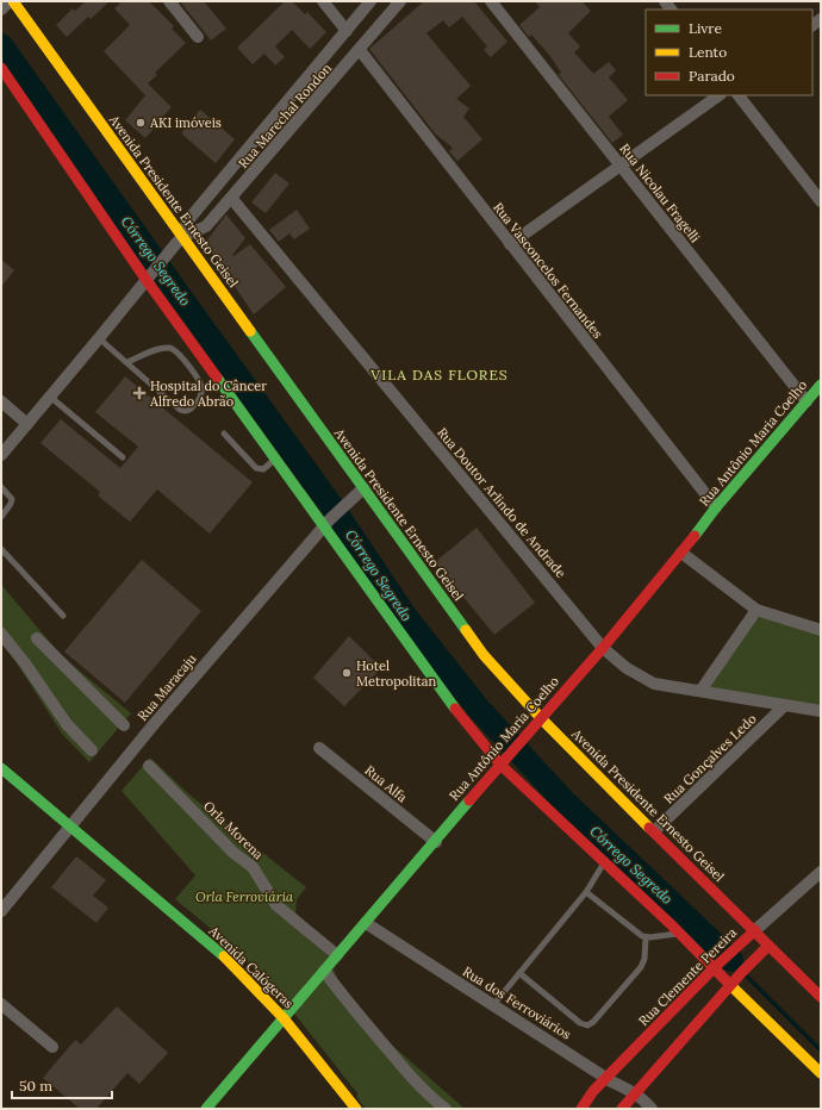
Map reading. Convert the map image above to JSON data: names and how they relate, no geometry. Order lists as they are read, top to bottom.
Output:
{
  "streets": {
    "main road": [
      "Avenida Presidente Ernesto Geisel",
      "Rua Antônio Maria Coelho",
      "Avenida Calógeras",
      "Rua Clemente Pereira"
    ],
    "street": [
      "Rua Marechal Rondon",
      "Rua Nicolau Fragelli",
      "Rua Vasconcelos Fernandes",
      "Rua Doutor Arlindo de Andrade",
      "Rua Maracaju",
      "Rua Gonçalves Ledo",
      "Rua Alfa",
      "Orla Morena",
      "Rua dos Ferroviários"
    ]
  },
  "crossings": [
    ["Rua Marechal Rondon", "Avenida Presidente Ernesto Geisel"],
    ["Rua Marechal Rondon", "Rua Vasconcelos Fernandes"],
    ["Rua Marechal Rondon", "Rua Doutor Arlindo de Andrade"],
    ["Rua Nicolau Fragelli", "Rua Antônio Maria Coelho"],
    ["Avenida Presidente Ernesto Geisel", "Rua Antônio Maria Coelho"],
    ["Avenida Presidente Ernesto Geisel", "Rua Maracaju"],
    ["Avenida Presidente Ernesto Geisel", "Rua Gonçalves Ledo"],
    ["Avenida Presidente Ernesto Geisel", "Rua Clemente Pereira"],
    ["Rua Vasconcelos Fernandes", "Rua Antônio Maria Coelho"],
    ["Rua Antônio Maria Coelho", "Rua Doutor Arlindo de Andrade"],
    ["Rua Antônio Maria Coelho", "Rua Alfa"],
    ["Rua Antônio Maria Coelho", "Orla Morena"],
    ["Rua Antônio Maria Coelho", "Avenida Calógeras"],
    ["Rua Antônio Maria Coelho", "Rua dos Ferroviários"],
    ["Rua Doutor Arlindo de Andrade", "Rua Gonçalves Ledo"],
    ["Rua Maracaju", "Avenida Calógeras"],
    ["Rua Clemente Pereira", "Rua dos Ferroviários"]
  ],
  "districts": ["VILA DAS FLORES"],
  "water": ["Córrego Segredo"],
  "parks": ["Orla Ferroviária"],
  "places": {
    "other": ["AKI imóveis", "Hotel Metropolitan"],
    "health": ["Hospital do Câncer Alfredo Abrão"]
  },
  "legend": ["Livre", "Lento", "Parado"],
  "scale_bar": "50 m"
}
